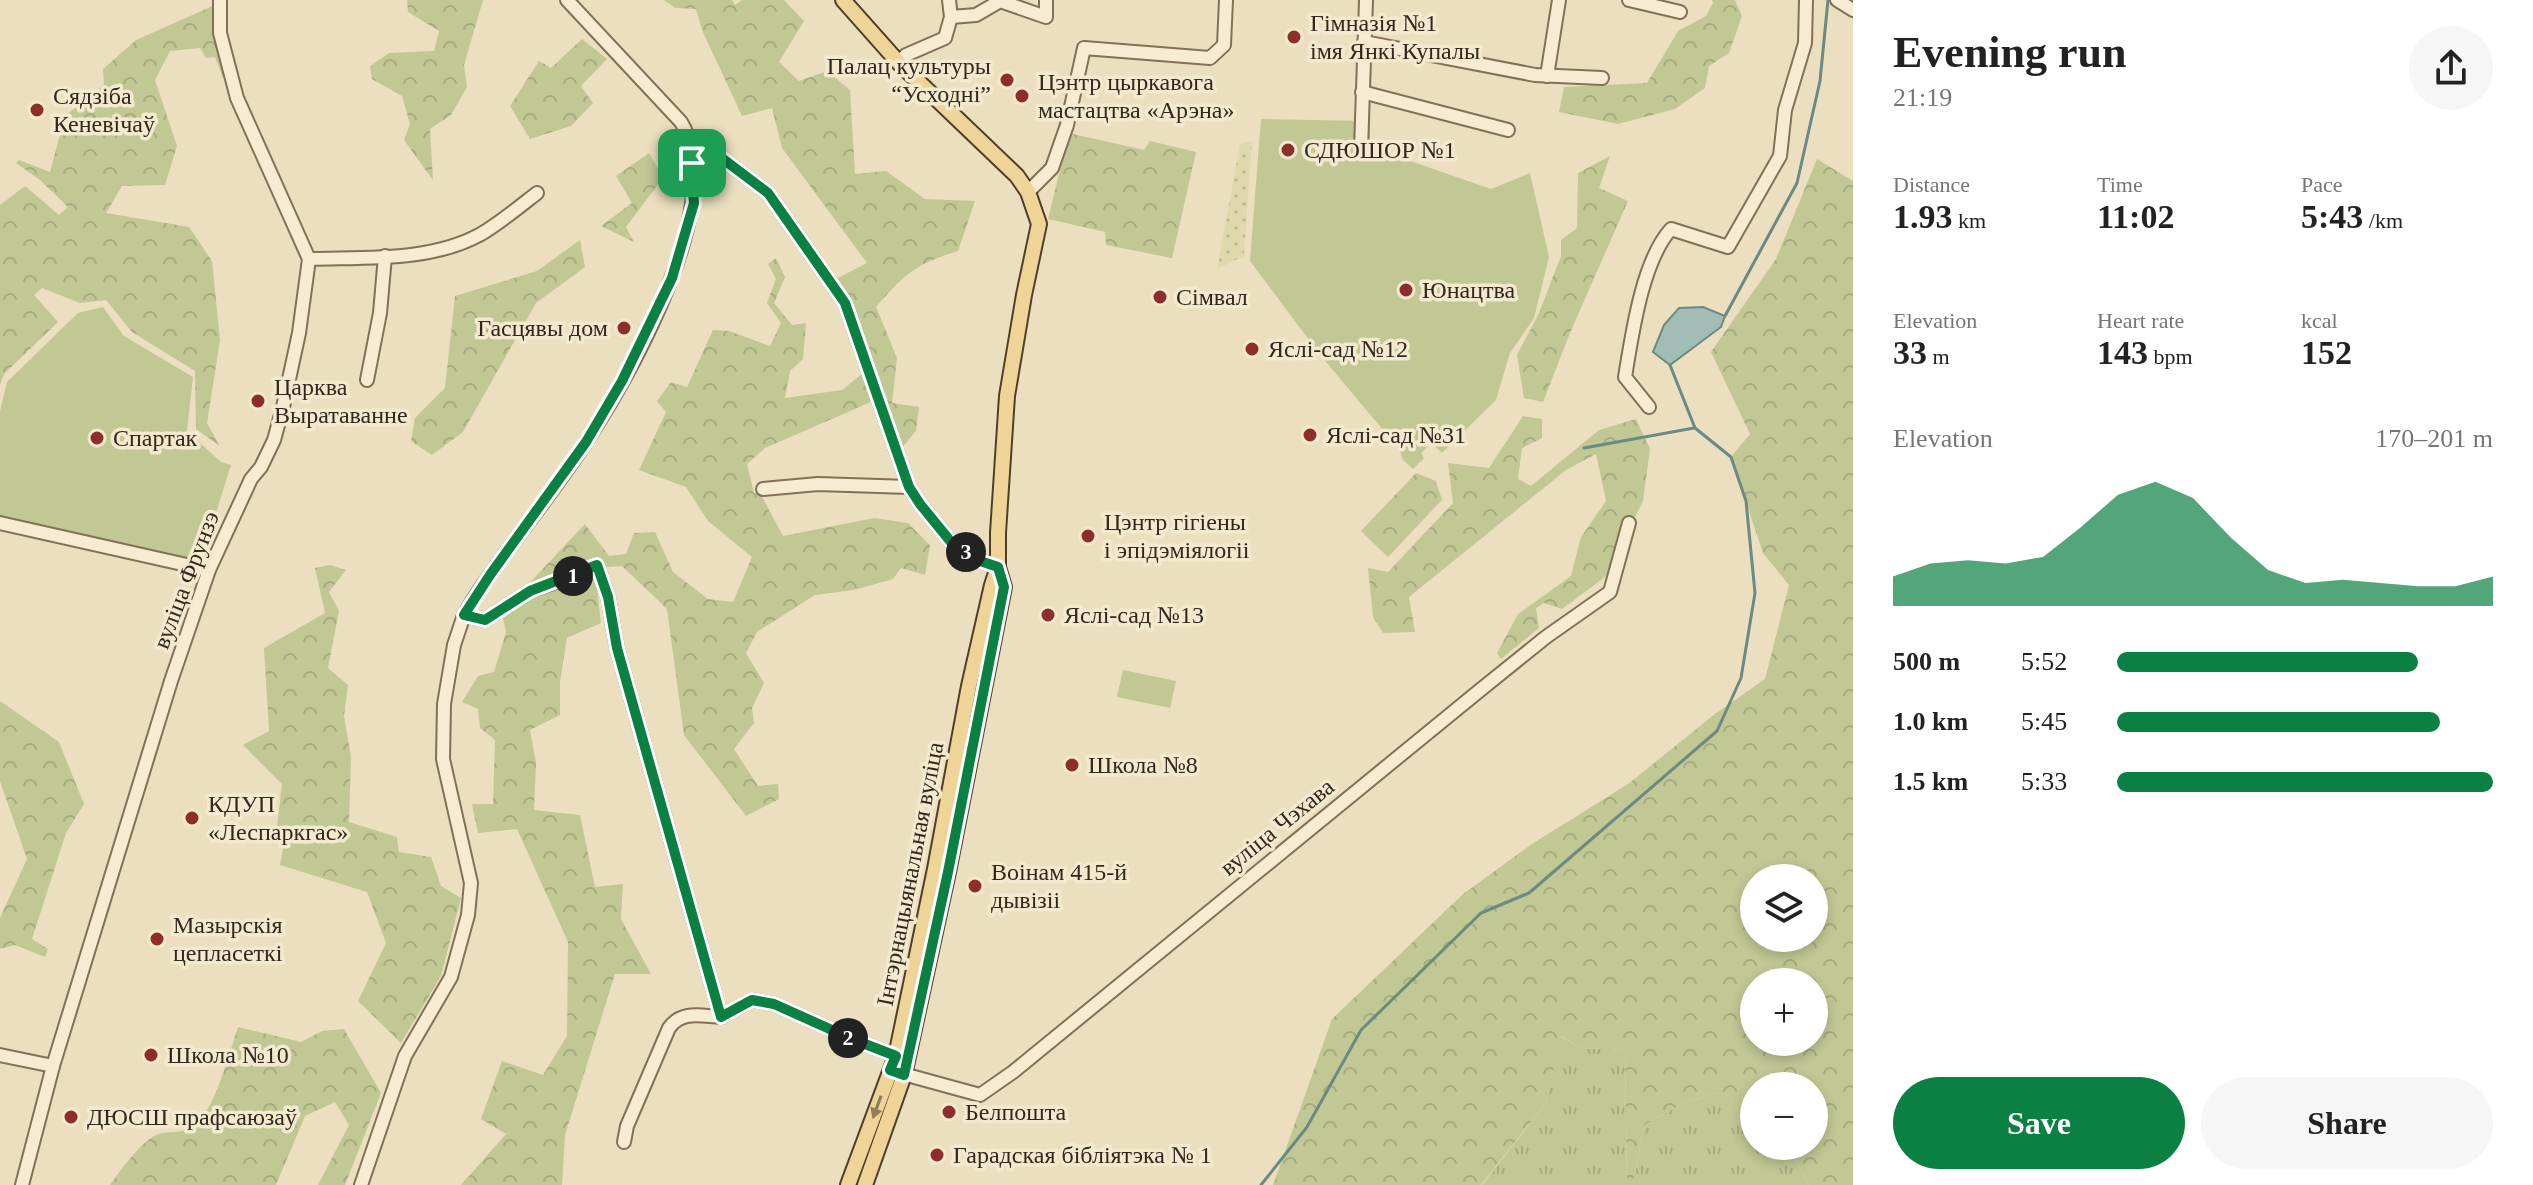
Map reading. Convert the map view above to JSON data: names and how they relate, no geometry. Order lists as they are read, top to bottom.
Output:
{
  "streets": {
    "main road": ["Інтэрнацыянальная вуліца"],
    "street": ["вуліца Фрунзэ", "вуліца Чэхава"]
  },
  "crossings": [
    ["вуліца Чэхава", "Інтэрнацыянальная вуліца"]
  ],
  "places": [
    "Гімназія №1 імя Янкі Купалы",
    "Палац культуры “Усходні”",
    "Цэнтр цыркавога мастацтва «Арэна»",
    "Сядзіба Кеневічаў",
    "СДЮШОР №1",
    "Юнацтва",
    "Сімвал",
    "Гасцявы дом",
    "Яслі-сад №12",
    "Царква Выратаванне",
    "Яслі-сад №31",
    "Спартак",
    "Цэнтр гігіены і эпідэміялогіі",
    "Яслі-сад №13",
    "Школа №8",
    "КДУП «Леспаркгас»",
    "Воінам 415-й дывізіі",
    "Мазырскія цепласеткі",
    "Школа №10",
    "Белпошта",
    "ДЮСШ прафсаюзаў",
    "Гарадская бібліятэка № 1"
  ],
  "page": {
    "heading": ["Evening run", "21:19"],
    "stats": [
      ["Distance", "1.93 km"],
      ["Time", "11:02"],
      ["Pace", "5:43 /km"],
      ["Elevation", "33 m"],
      ["Heart rate", "143 bpm"],
      ["kcal", "152"]
    ],
    "chart": ["Elevation", "170–201 m"],
    "pins": ["3", "1", "2"],
    "list": [
      {
        "name": "500 m",
        "note": "5:52"
      },
      {
        "name": "1.0 km",
        "note": "5:45"
      },
      {
        "name": "1.5 km",
        "note": "5:33"
      }
    ],
    "map_buttons": ["+", "−"],
    "buttons": ["Save", "Share"]
  }
}
